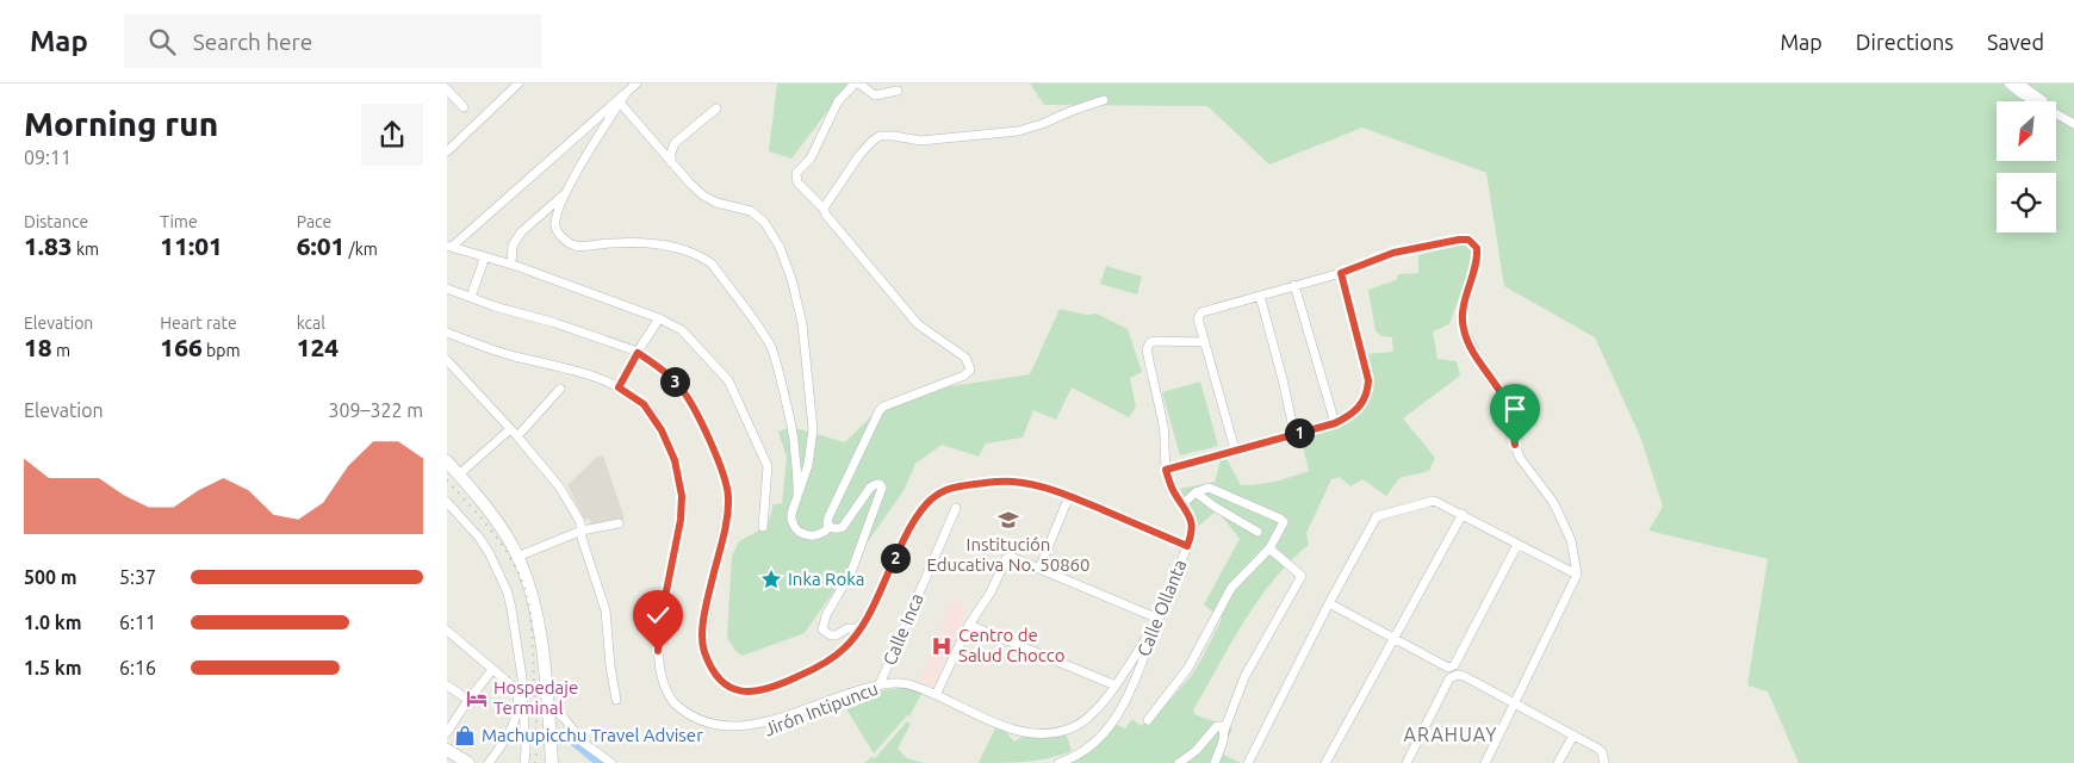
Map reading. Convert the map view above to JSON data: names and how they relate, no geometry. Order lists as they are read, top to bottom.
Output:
{
  "streets": {
    "street": ["Calle Ollanta", "Calle Inca", "Jirón Intipuncu"]
  },
  "crossings": [
    ["Calle Ollanta", "Jirón Intipuncu"],
    ["Calle Inca", "Jirón Intipuncu"]
  ],
  "districts": ["ARAHUAY"],
  "places": {
    "school or university": ["Institución Educativa No. 50860"],
    "place": ["Inka Roka"],
    "hospital": ["Centro de Salud Chocco"],
    "hotel": ["Hospedaje Terminal"],
    "shop": ["Machupicchu Travel Adviser"]
  },
  "north": "bottom left",
  "page": {
    "header": "Map",
    "search": "Search here",
    "nav": ["Map", "Directions", "Saved"],
    "heading": ["Morning run", "09:11"],
    "stats": [
      ["Distance", "1.83 km"],
      ["Time", "11:01"],
      ["Pace", "6:01 /km"],
      ["Elevation", "18 m"],
      ["Heart rate", "166 bpm"],
      ["kcal", "124"]
    ],
    "pins": ["3", "1", "2"],
    "chart": ["Elevation", "309–322 m"],
    "list": [
      {
        "name": "500 m",
        "note": "5:37"
      },
      {
        "name": "1.0 km",
        "note": "6:11"
      },
      {
        "name": "1.5 km",
        "note": "6:16"
      }
    ]
  }
}
